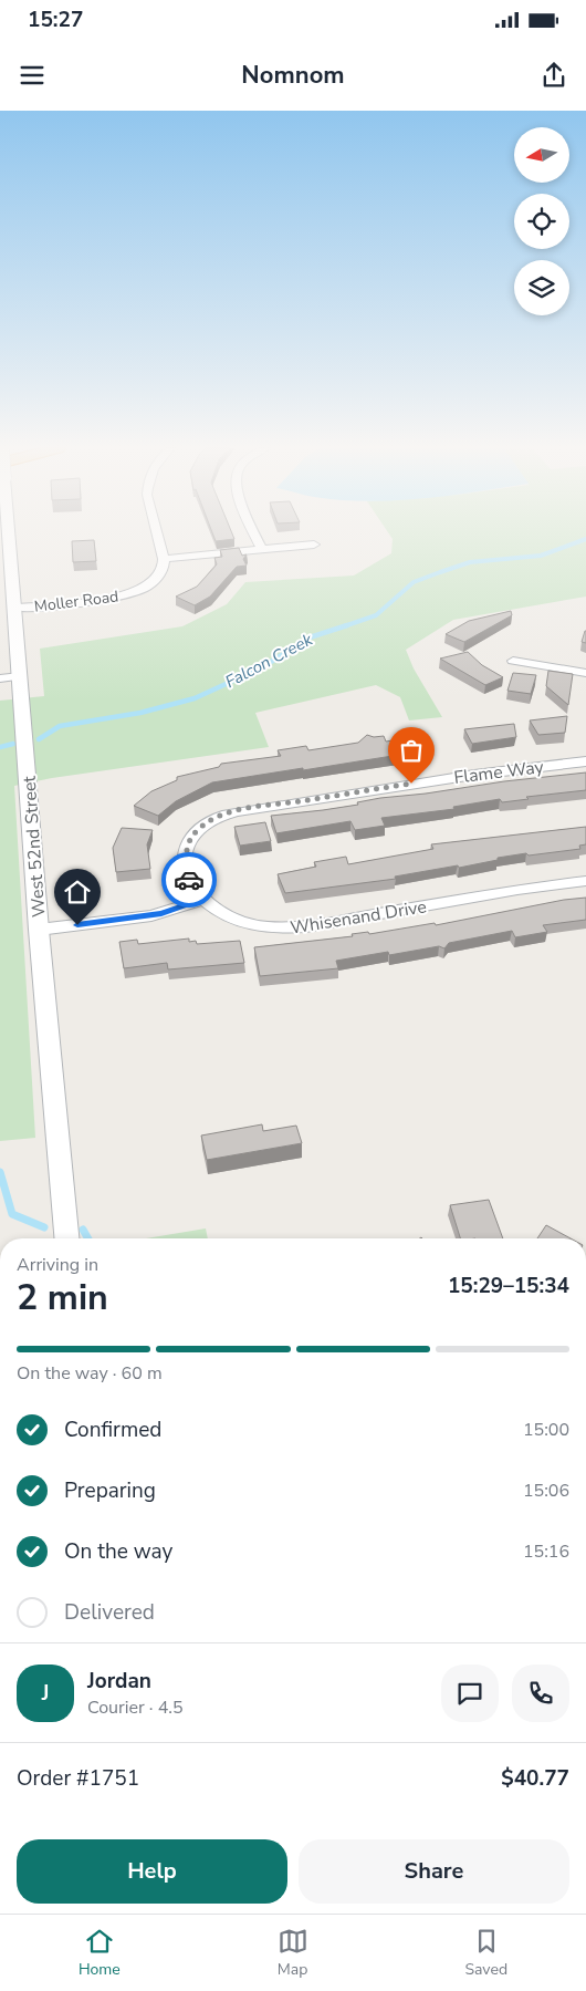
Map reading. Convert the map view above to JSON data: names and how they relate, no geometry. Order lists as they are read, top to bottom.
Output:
{
  "streets": {
    "street": [
      "Moller Road",
      "Flame Way",
      "West 52nd Street",
      "Whisenand Drive"
    ]
  },
  "crossings": [
    ["Moller Road", "West 52nd Street"],
    ["Flame Way", "Whisenand Drive"]
  ],
  "water": ["Falcon Creek"],
  "north": "left",
  "page": {
    "status": "15:27",
    "header": "Nomnom",
    "heading": ["2 min", "Arriving in", "15:29–15:34"],
    "panel": [
      "Jordan",
      "Courier · 4.5",
      "Order #1751",
      "$40.77"
    ],
    "bar": "On the way · 60 m",
    "list": [
      ["Confirmed", "15:00"],
      ["Preparing", "15:06"],
      ["On the way", "15:16"],
      "Delivered"
    ],
    "round": "J",
    "buttons": ["Help", "Share"],
    "tabs": ["Home", "Map", "Saved"]
  }
}
